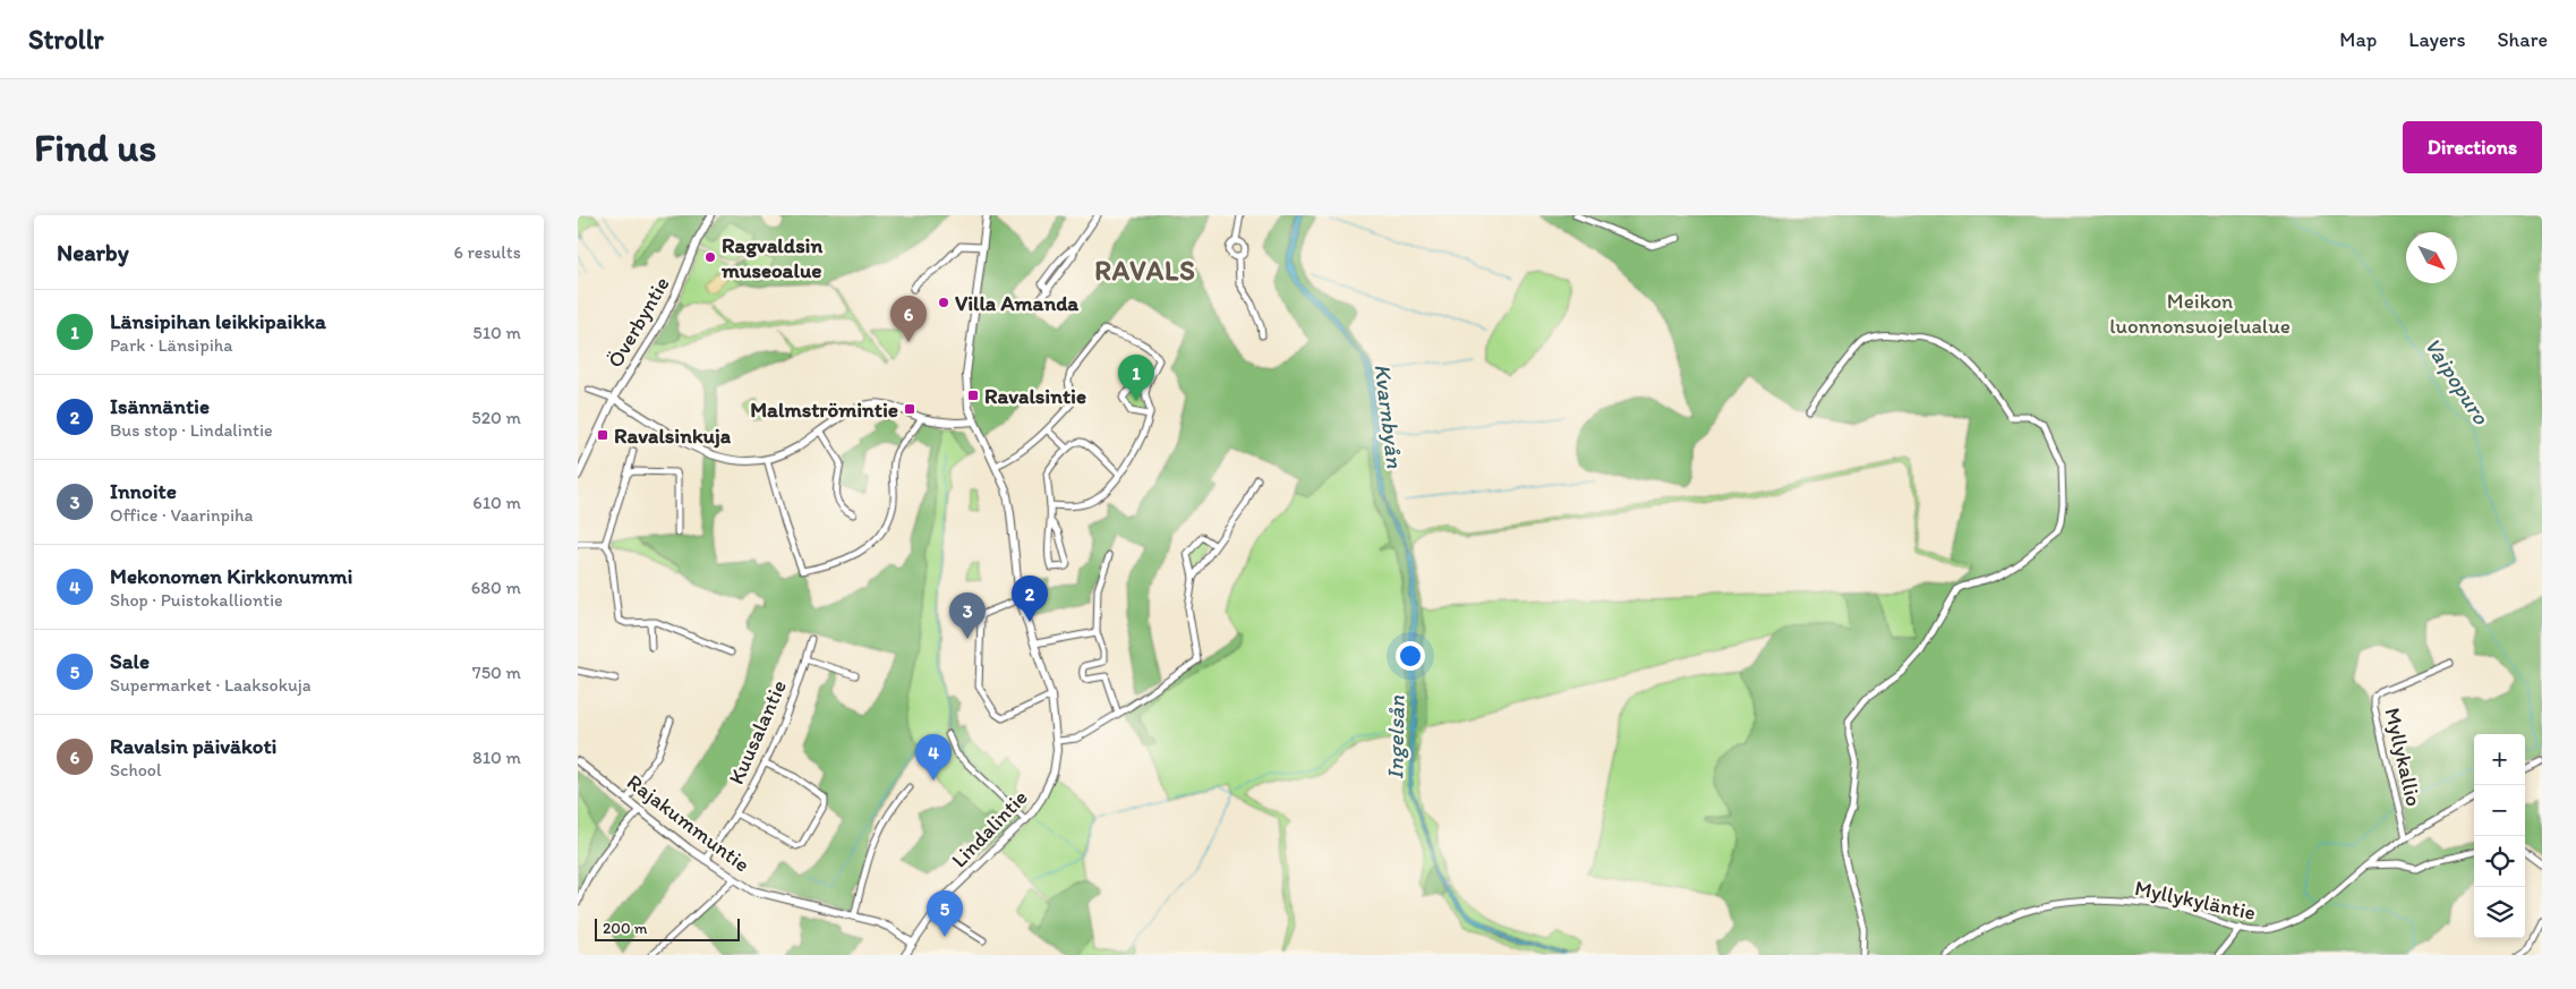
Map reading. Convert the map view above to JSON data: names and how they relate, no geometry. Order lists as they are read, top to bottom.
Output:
{
  "streets": {
    "street": [
      "Överbyntie",
      "Kuusalantie",
      "Myllykallio",
      "Rajakummuntie",
      "Lindalintie",
      "Myllykyläntie"
    ]
  },
  "crossings": [
    ["Kuusalantie", "Rajakummuntie"],
    ["Myllykallio", "Myllykyläntie"],
    ["Rajakummuntie", "Lindalintie"]
  ],
  "districts": ["RAVALS"],
  "water": ["Vaipopuro", "Kvarnbyån", "Ingelsån"],
  "parks": ["Meikon luonnonsuojelualue"],
  "places": {
    "other": ["Ragvaldsin museoalue", "Villa Amanda"],
    "transit": ["Ravalsintie", "Malmströmintie", "Ravalsinkuja"]
  },
  "scale_bar": "200 m",
  "north": "bottom right",
  "page": {
    "header": "Strollr",
    "nav": ["Map", "Layers", "Share"],
    "buttons": "Directions",
    "title": "Find us",
    "heading": ["Nearby", "6 results"],
    "list": [
      {
        "mark": "1",
        "name": "Länsipihan leikkipaikka",
        "note": "Park · Länsipiha",
        "value": "510 m"
      },
      {
        "mark": "2",
        "name": "Isännäntie",
        "note": "Bus stop · Lindalintie",
        "value": "520 m"
      },
      {
        "mark": "3",
        "name": "Innoite",
        "note": "Office · Vaarinpiha",
        "value": "610 m"
      },
      {
        "mark": "4",
        "name": "Mekonomen Kirkkonummi",
        "note": "Shop · Puistokalliontie",
        "value": "680 m"
      },
      {
        "mark": "5",
        "name": "Sale",
        "note": "Supermarket · Laaksokuja",
        "value": "750 m"
      },
      {
        "mark": "6",
        "name": "Ravalsin päiväkoti",
        "note": "School",
        "value": "810 m"
      }
    ],
    "pins": [
      "6",
      "1",
      "2",
      "3",
      "4",
      "5"
    ],
    "map_buttons": ["+", "−"],
    "scale": "200 m"
  }
}
